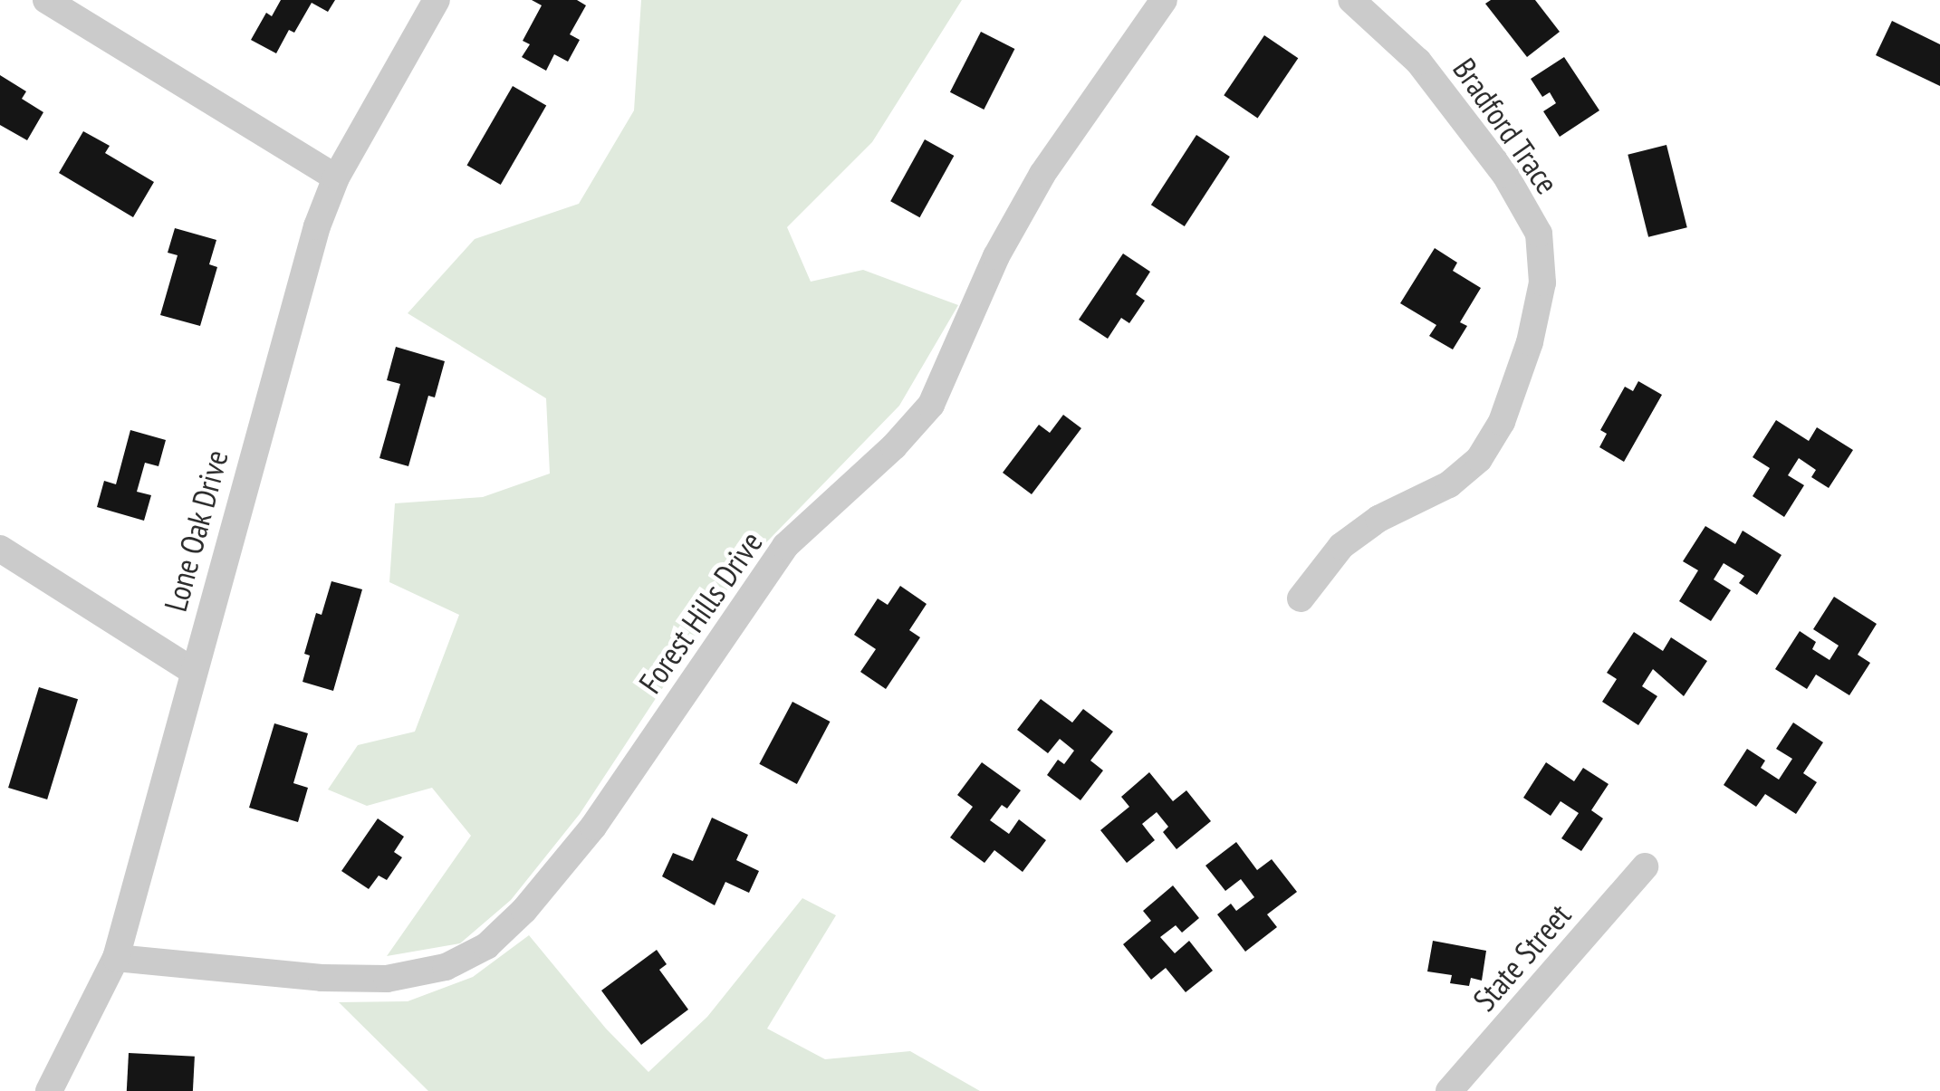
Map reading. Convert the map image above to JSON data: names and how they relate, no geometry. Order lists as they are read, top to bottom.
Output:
{
  "streets": {
    "street": [
      "Bradford Trace",
      "Lone Oak Drive",
      "Forest Hills Drive",
      "State Street"
    ]
  },
  "crossings": [
    ["Lone Oak Drive", "Forest Hills Drive"]
  ]
}
